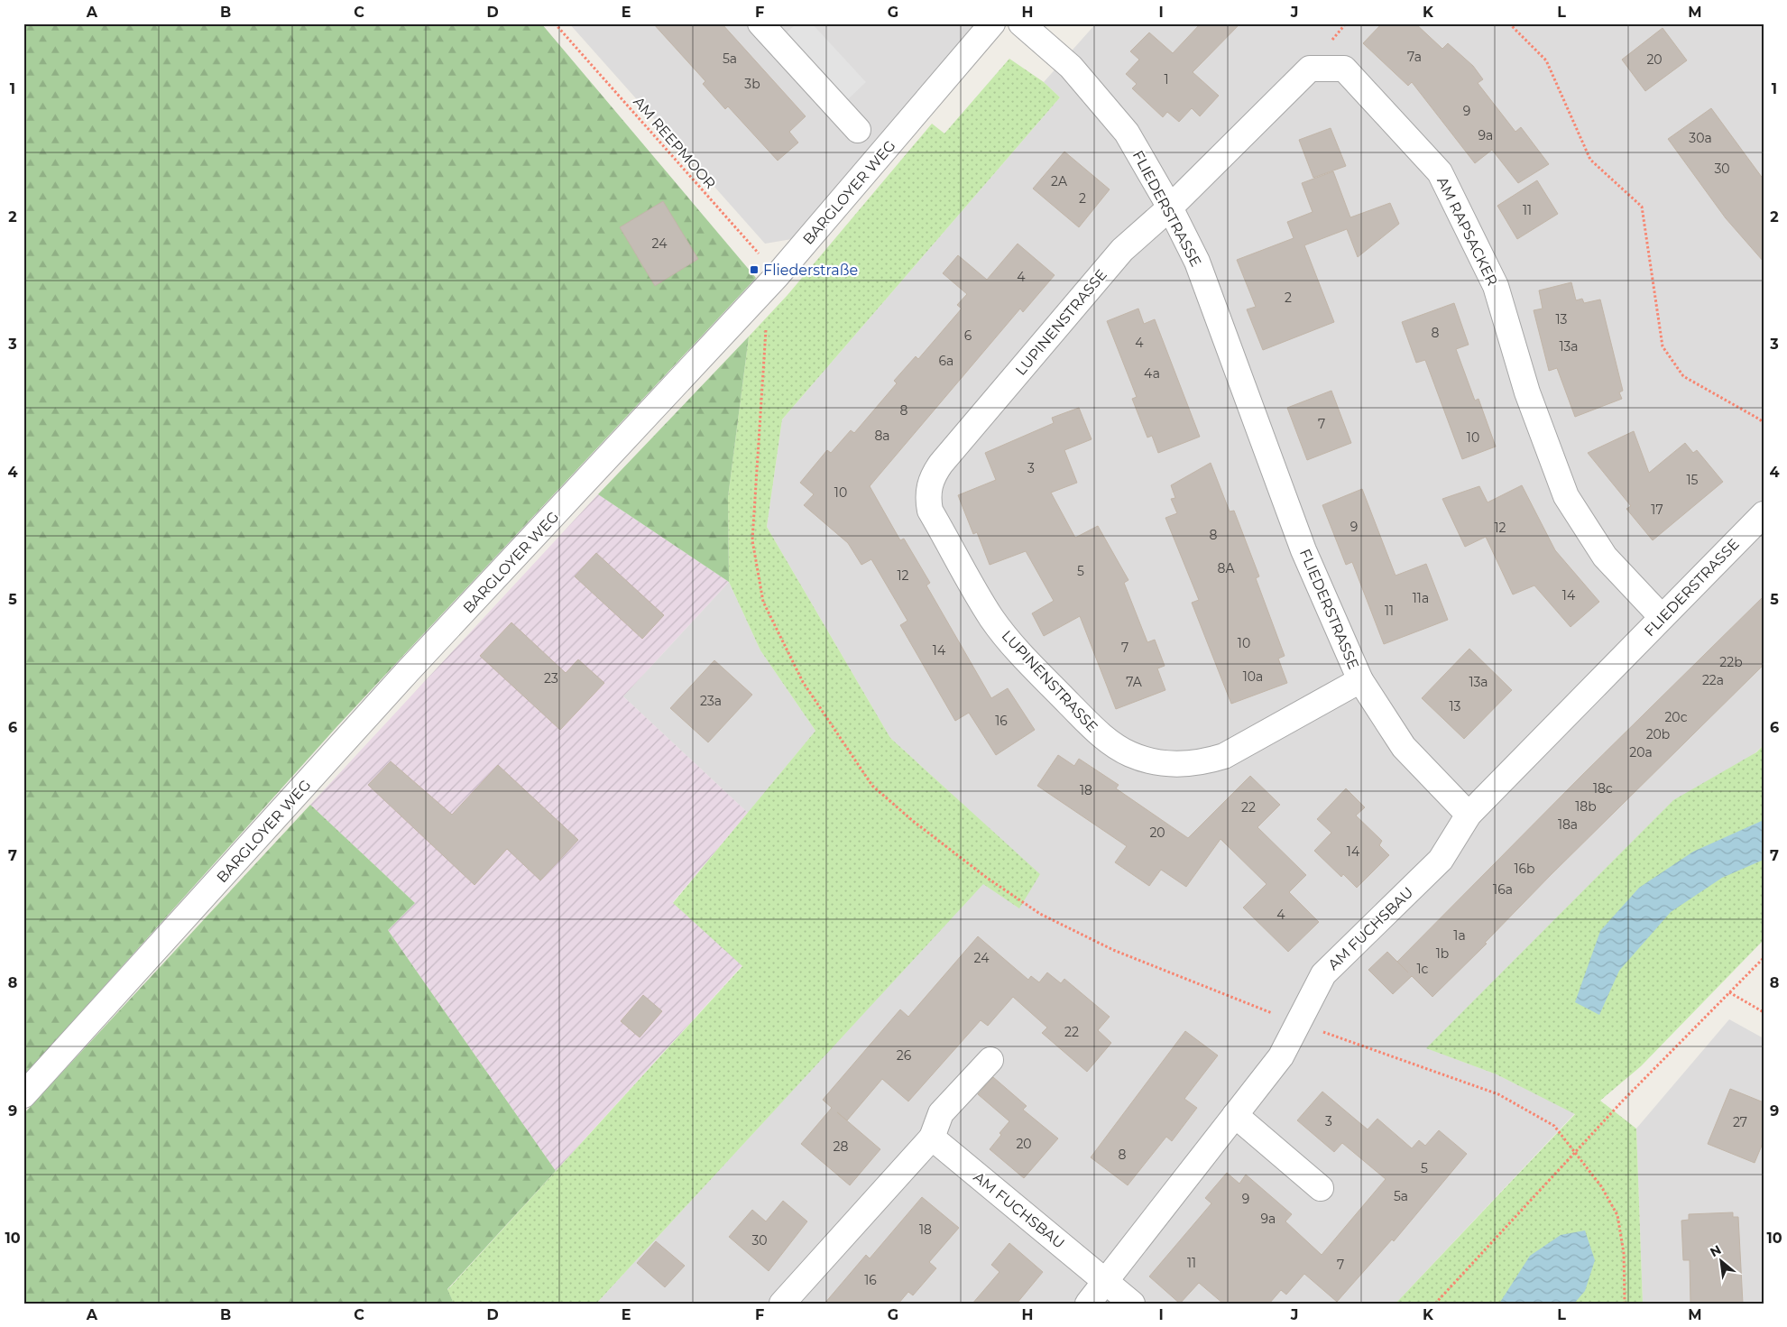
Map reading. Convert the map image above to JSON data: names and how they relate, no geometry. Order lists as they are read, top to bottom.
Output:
{
  "streets": {
    "street": [
      "BARGLOYER WEG",
      "FLIEDERSTRASSE",
      "AM RAPSACKER",
      "LUPINENSTRASSE",
      "AM FUCHSBAU"
    ],
    "path": ["AM REEPMOOR"]
  },
  "crossings": [
    ["AM REEPMOOR", "BARGLOYER WEG"],
    ["FLIEDERSTRASSE", "AM RAPSACKER"],
    ["FLIEDERSTRASSE", "LUPINENSTRASSE"],
    ["FLIEDERSTRASSE", "AM FUCHSBAU"],
    ["AM RAPSACKER", "LUPINENSTRASSE"]
  ],
  "places": {
    "transit": ["Fliederstraße"]
  },
  "house_numbers": [
    "7a",
    "5a",
    "20",
    "1",
    "3b",
    "9",
    "9a",
    "30a",
    "30",
    "2A",
    "2",
    "11",
    "24",
    "4",
    "2",
    "13",
    "8",
    "6",
    "4",
    "13a",
    "6a",
    "4a",
    "8",
    "7",
    "8a",
    "10",
    "3",
    "15",
    "10",
    "17",
    "9",
    "12",
    "8",
    "8A",
    "5",
    "12",
    "14",
    "11a",
    "11",
    "10",
    "7",
    "14",
    "22b",
    "10a",
    "23",
    "22a",
    "7A",
    "13a",
    "23a",
    "13",
    "20c",
    "16",
    "20b",
    "20a",
    "18c",
    "18",
    "18b",
    "22",
    "18a",
    "20",
    "14",
    "16b",
    "16a",
    "4",
    "1a",
    "1b",
    "24",
    "1c",
    "22",
    "26",
    "3",
    "27",
    "20",
    "28",
    "8",
    "5",
    "5a",
    "9",
    "9a",
    "18",
    "30",
    "11",
    "7",
    "16"
  ],
  "north": "top left",
  "grid": {
    "columns": [
      "A",
      "B",
      "C",
      "D",
      "E",
      "F",
      "G",
      "H",
      "I",
      "J",
      "K",
      "L",
      "M"
    ],
    "rows": [
      "1",
      "2",
      "3",
      "4",
      "5",
      "6",
      "7",
      "8",
      "9",
      "10"
    ]
  }
}
